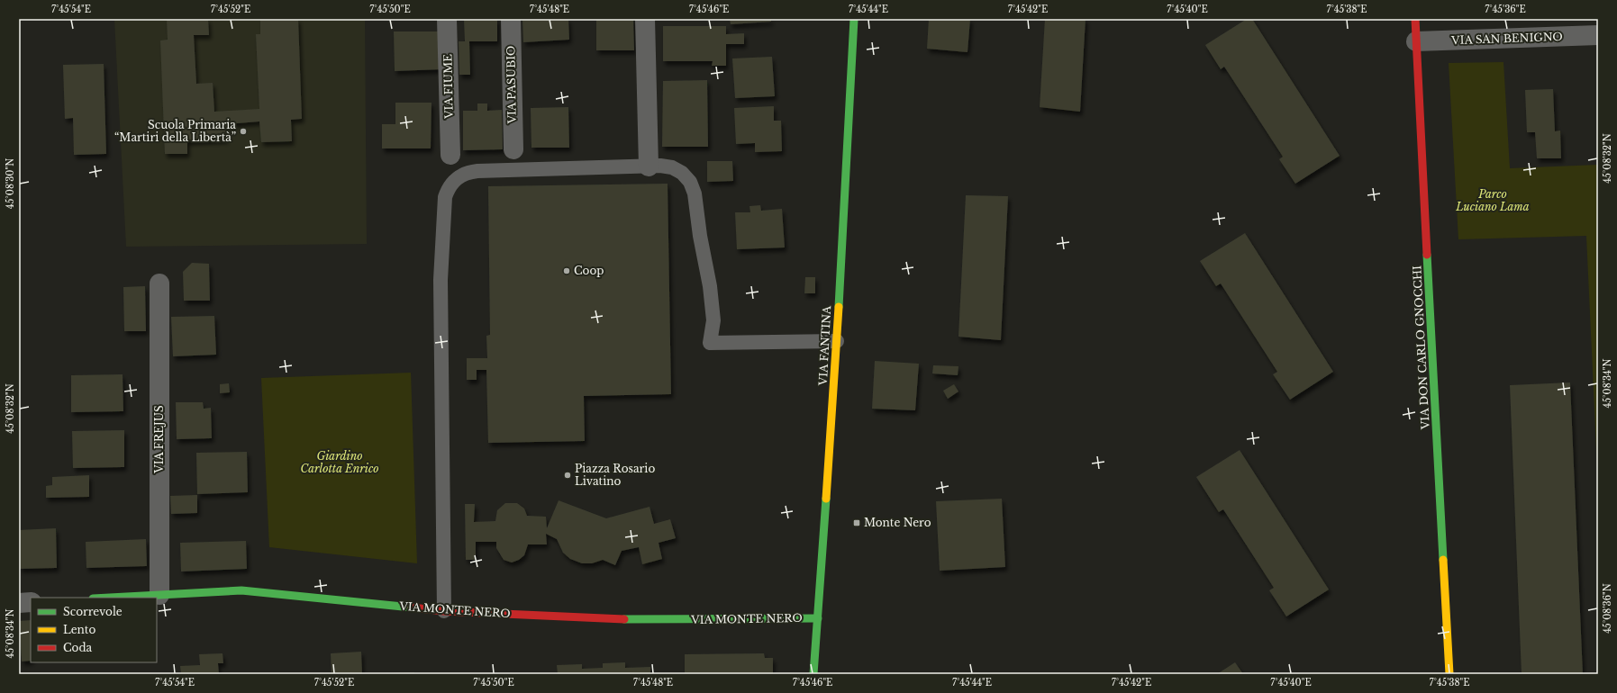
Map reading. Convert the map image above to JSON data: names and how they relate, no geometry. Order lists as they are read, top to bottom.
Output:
{
  "streets": {
    "street": [
      "VIA SAN BENIGNO",
      "VIA PASUBIO",
      "VIA FIUME",
      "VIA FANTINA",
      "VIA DON CARLO GNOCCHI",
      "VIA FREJUS",
      "VIA MONTE NERO"
    ]
  },
  "crossings": [
    ["VIA SAN BENIGNO", "VIA DON CARLO GNOCCHI"],
    ["VIA FANTINA", "VIA MONTE NERO"],
    ["VIA FREJUS", "VIA MONTE NERO"]
  ],
  "parks": ["Parco Luciano Lama", "Giardino Carlotta Enrico"],
  "places": {
    "other": ["Scuola Primaria “Martiri della Libertà”", "Coop", "Piazza Rosario Livatino"],
    "transit": ["Monte Nero"]
  },
  "legend": ["Scorrevole", "Lento", "Coda"],
  "coordinates": [
    "7°45'54\"E",
    "7°45'52\"E",
    "7°45'50\"E",
    "7°45'48\"E",
    "7°45'46\"E",
    "7°45'44\"E",
    "7°45'42\"E",
    "7°45'40\"E",
    "7°45'38\"E",
    "7°45'36\"E",
    "45°08'32\"N",
    "45°08'30\"N",
    "45°08'34\"N",
    "45°08'36\"N"
  ]
}
